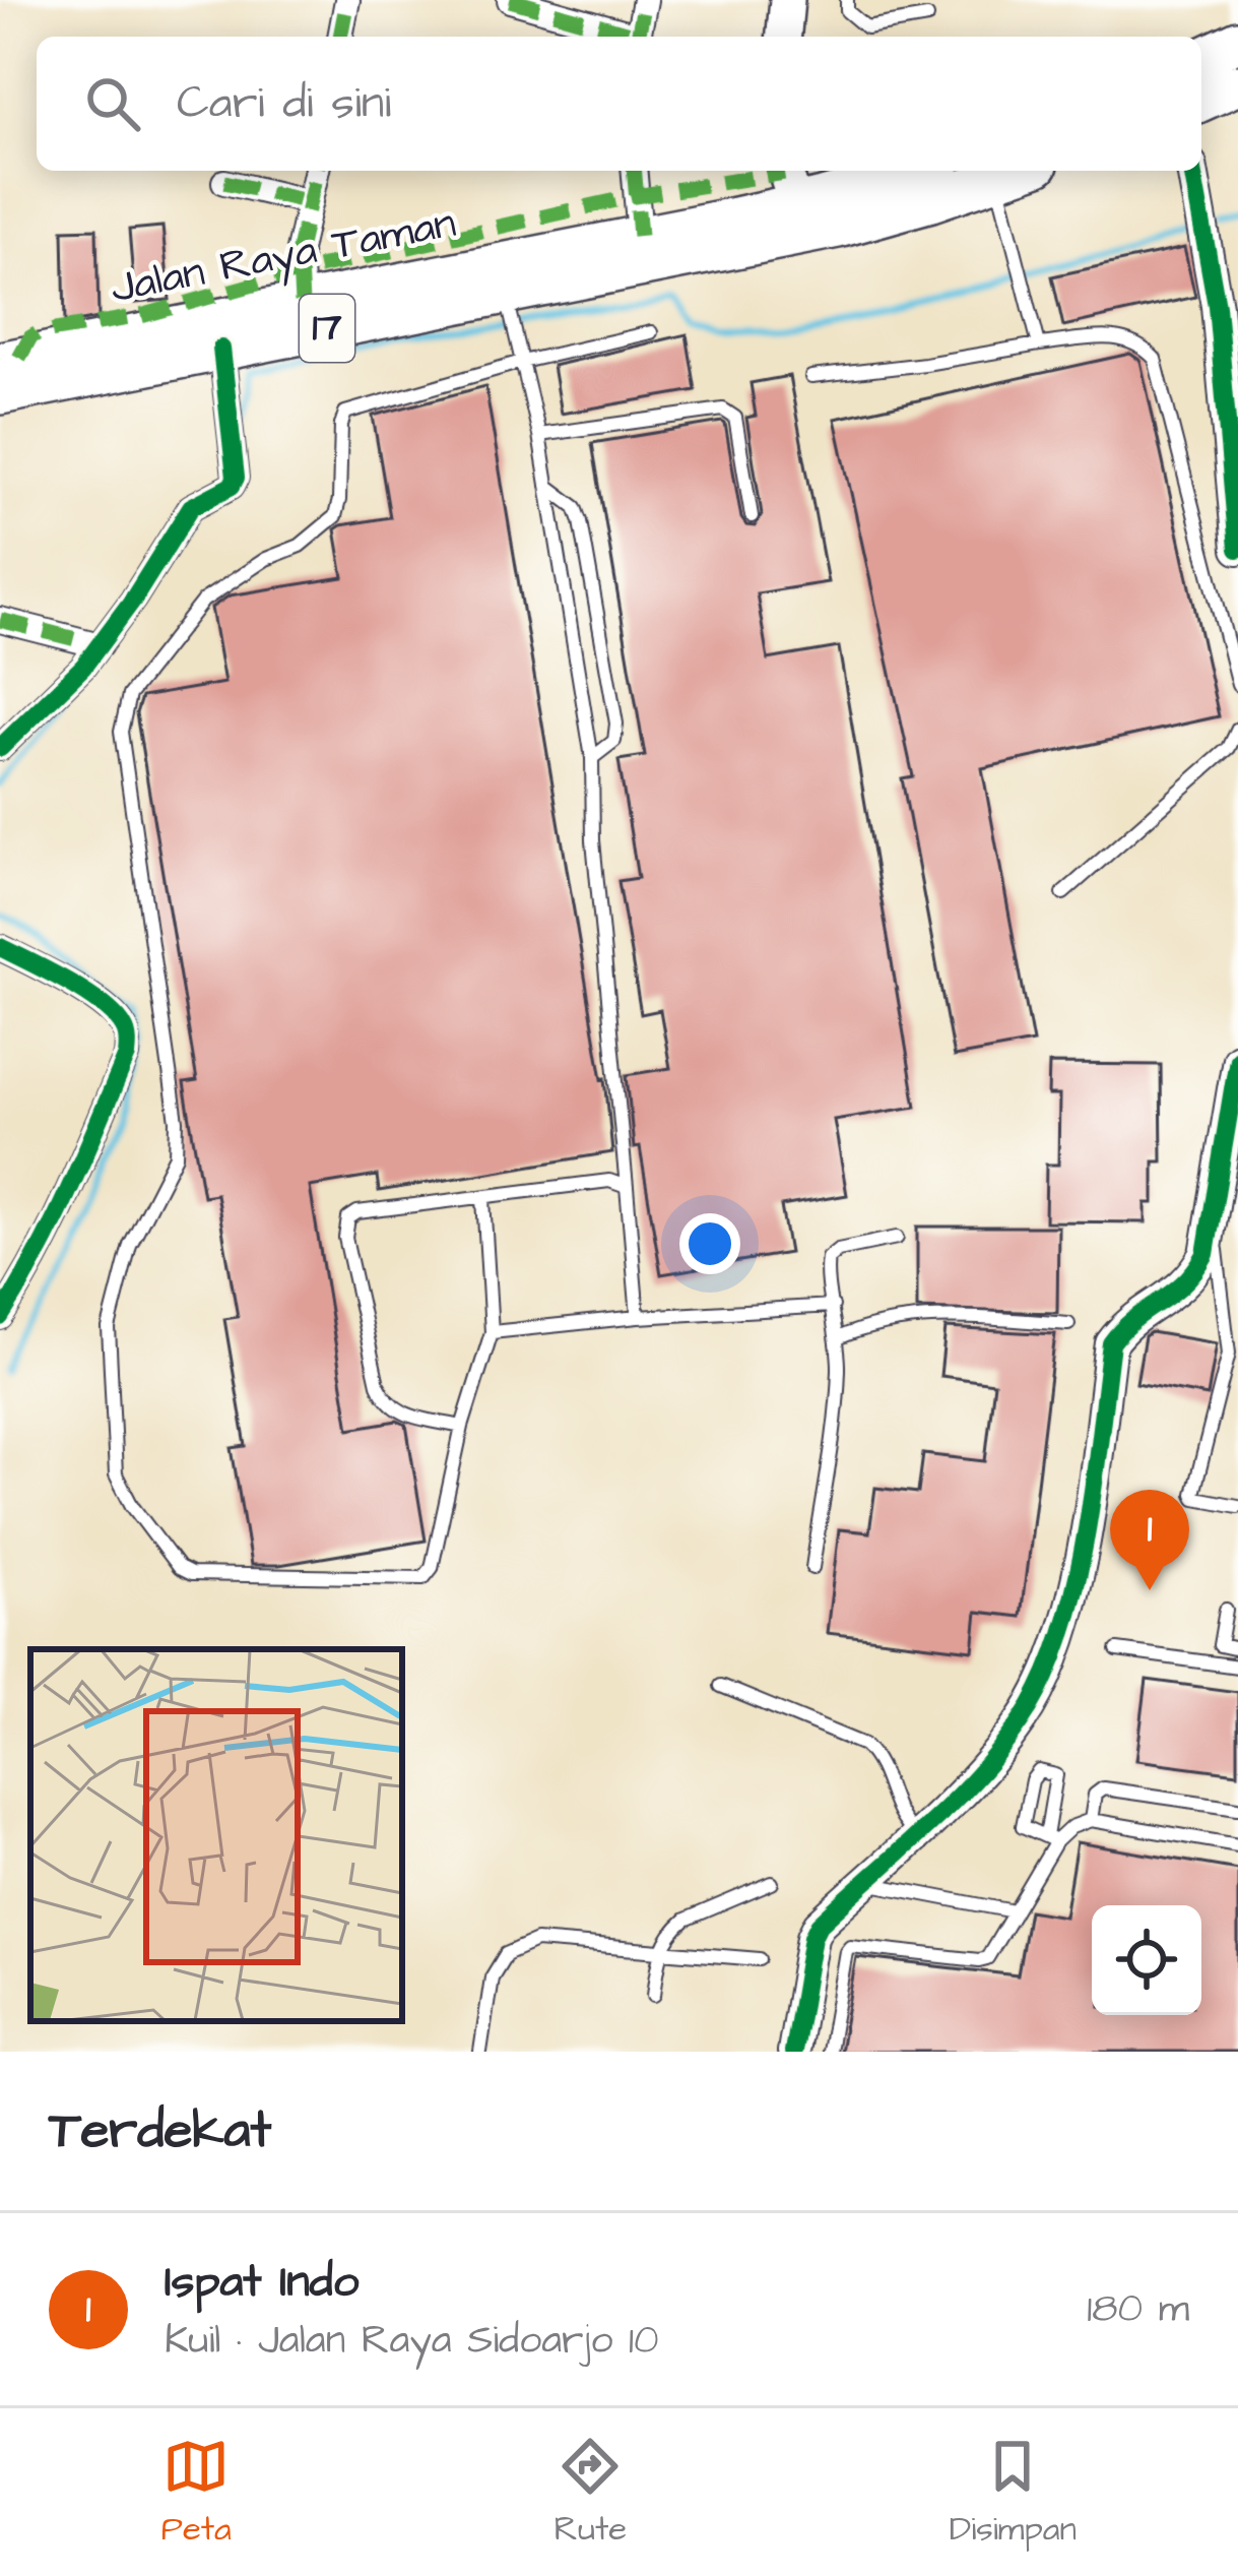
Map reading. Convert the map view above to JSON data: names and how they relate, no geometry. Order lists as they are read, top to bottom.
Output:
{
  "streets": {
    "highway": ["Jalan Raya Taman", "17"]
  },
  "page": {
    "search": "Cari di sini",
    "pins": "1",
    "heading": "Terdekat",
    "list": [
      {
        "mark": "1",
        "name": "Ispat Indo",
        "note": "Kuil · Jalan Raya Sidoarjo 10",
        "value": "180 m"
      }
    ],
    "nav": ["Peta", "Rute", "Disimpan"]
  }
}
